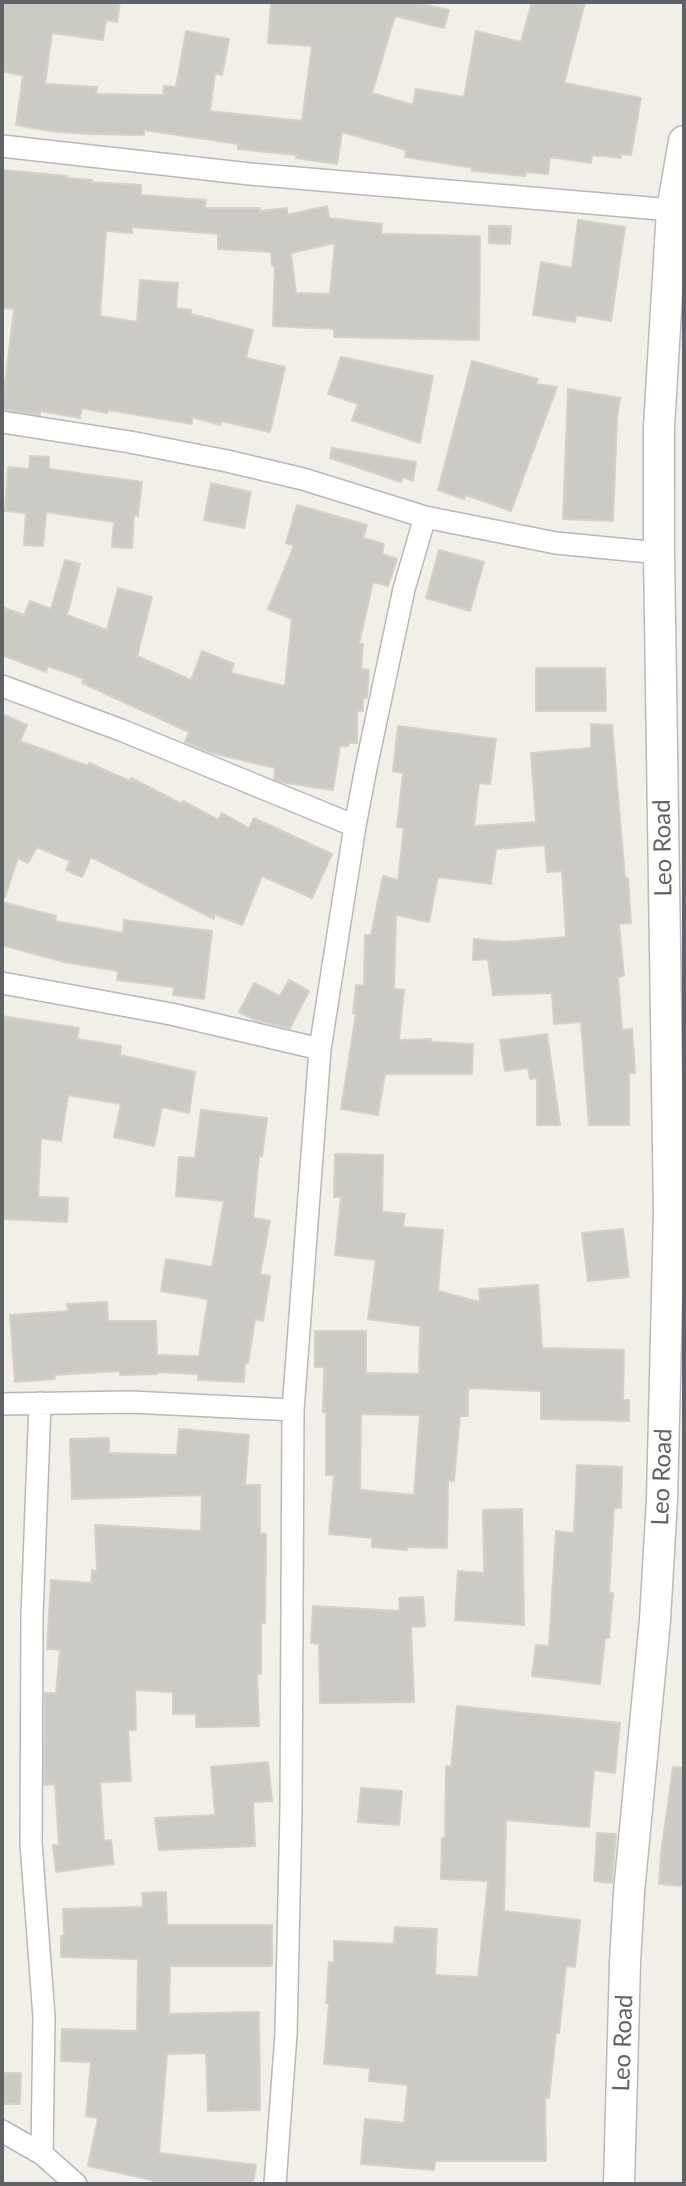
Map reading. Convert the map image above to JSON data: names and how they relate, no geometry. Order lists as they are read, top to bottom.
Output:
{
  "streets": {
    "street": ["Leo Road"]
  }
}
